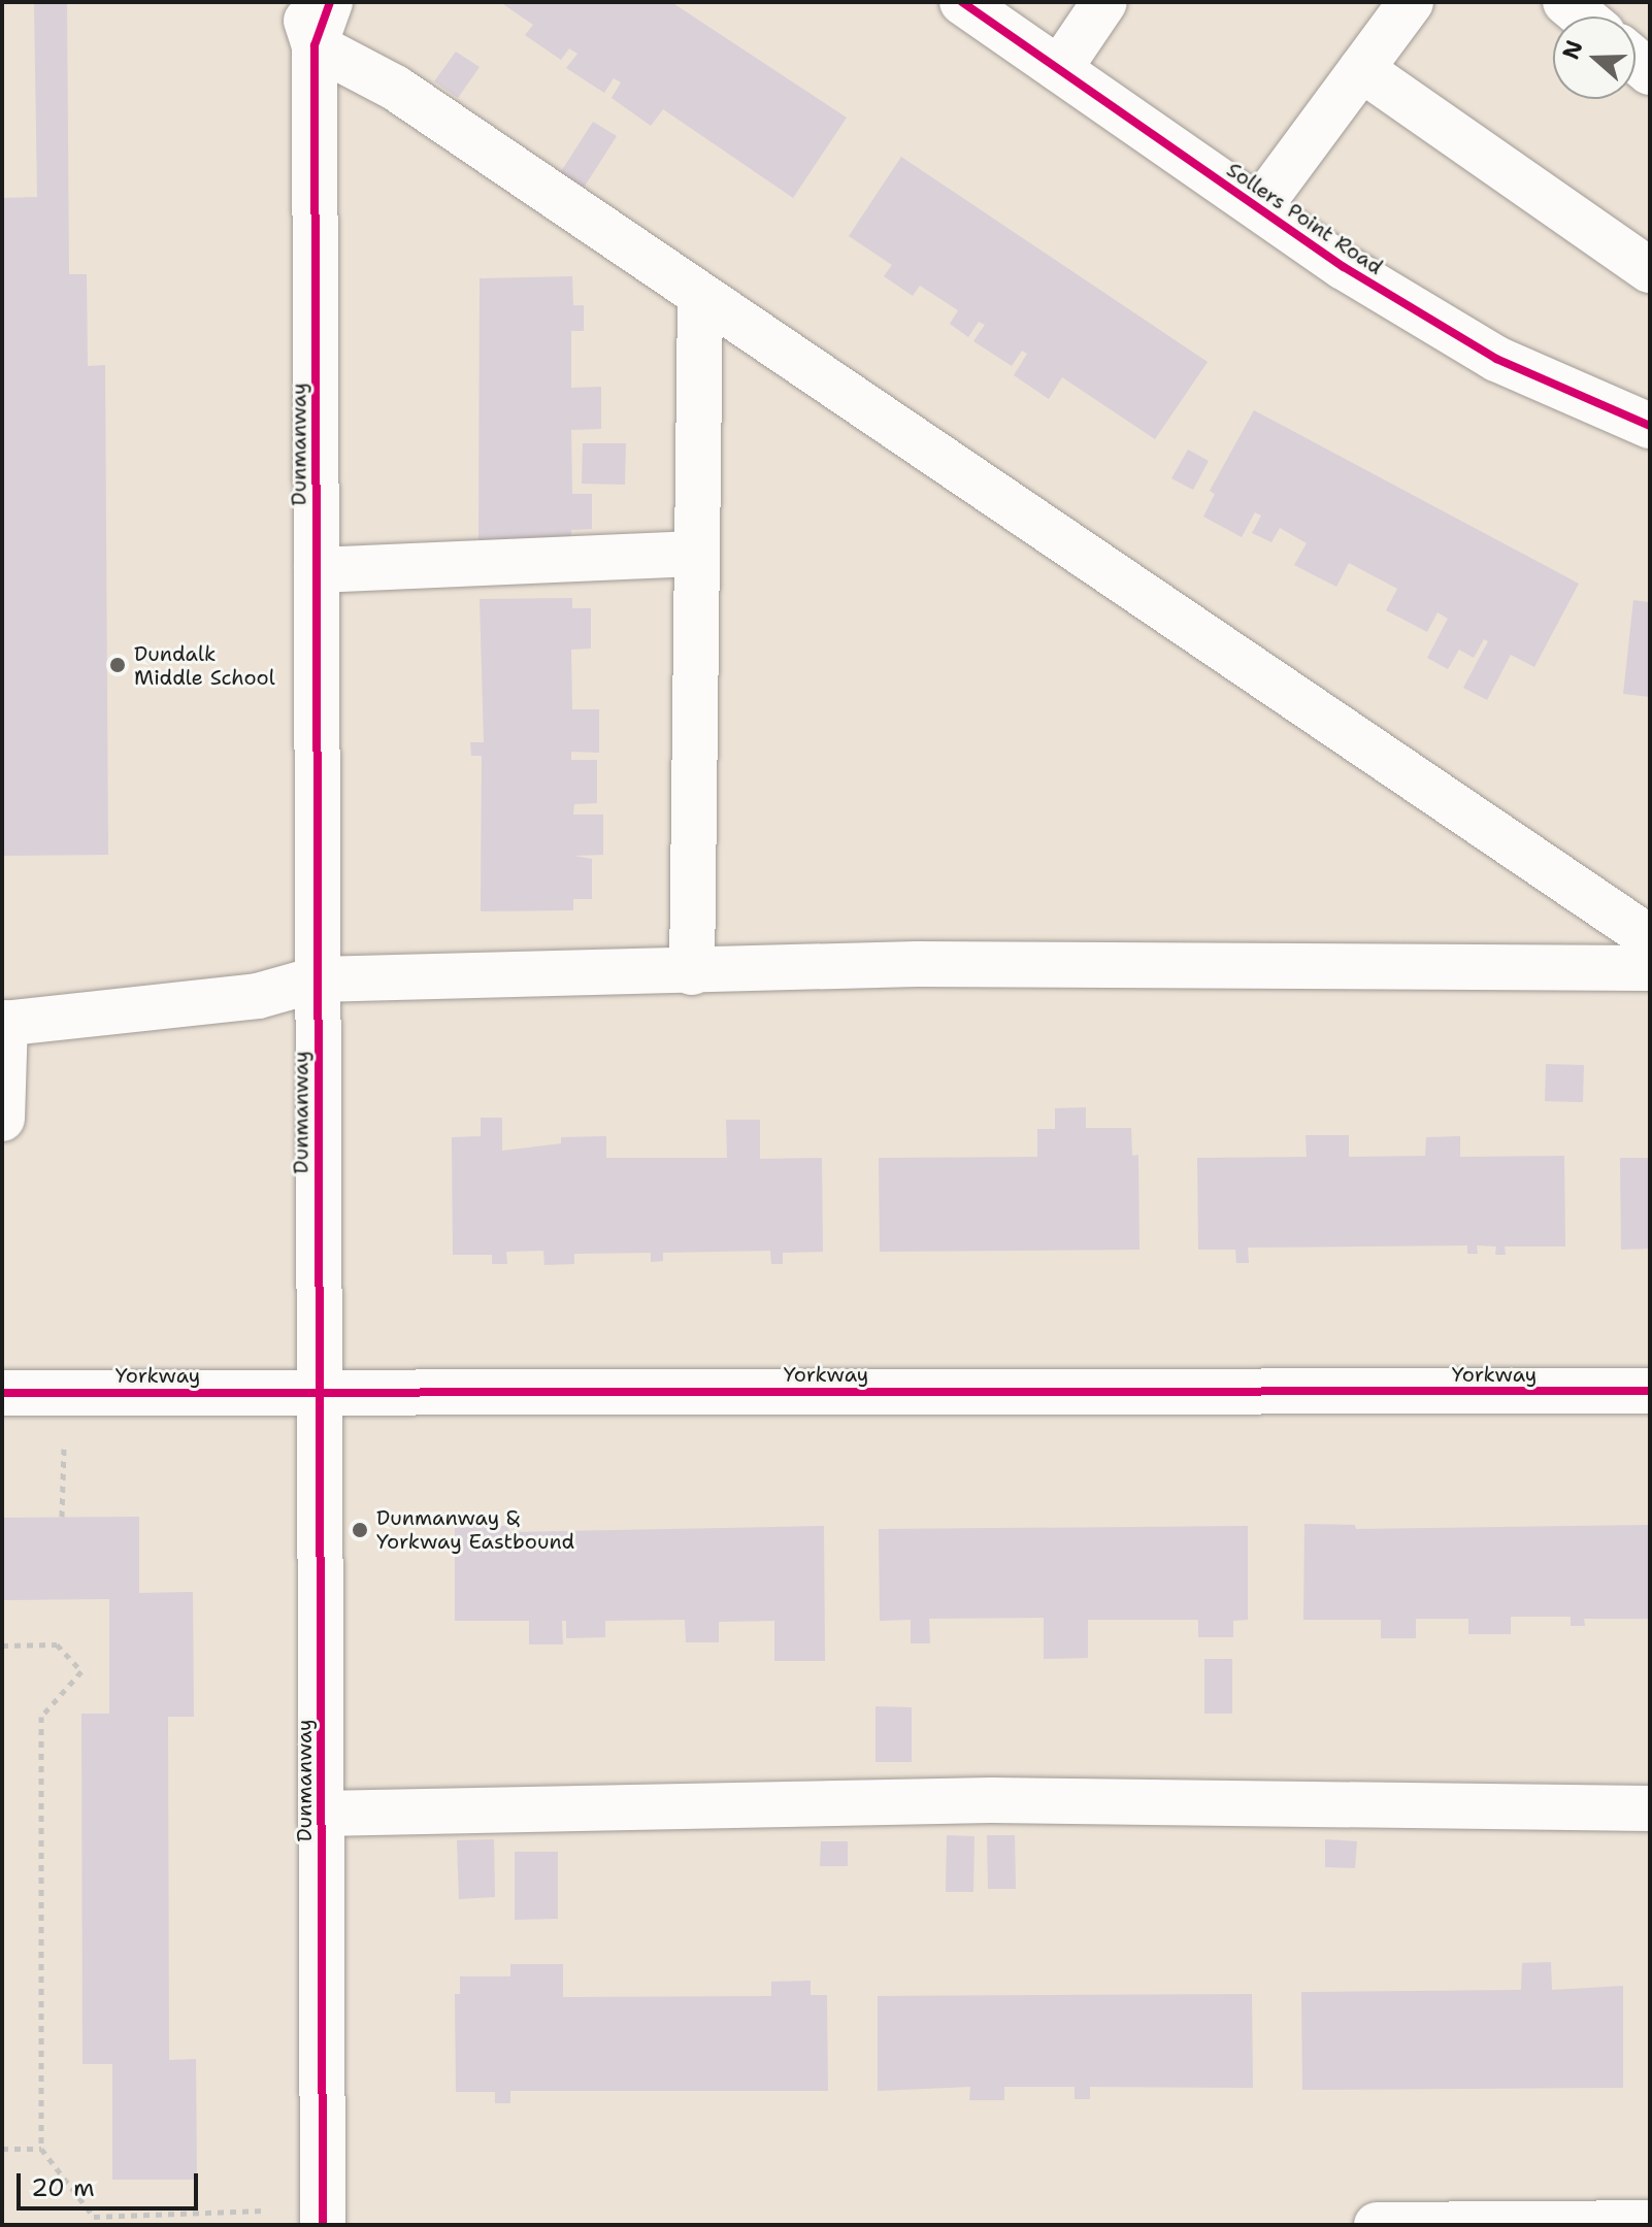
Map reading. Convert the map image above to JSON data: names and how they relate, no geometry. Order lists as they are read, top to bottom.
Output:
{
  "streets": {
    "street": ["Sollers Point Road", "Dunmanway", "Yorkway"]
  },
  "crossings": [
    ["Dunmanway", "Yorkway"]
  ],
  "places": ["Dundalk Middle School", "Dunmanway & Yorkway Eastbound"],
  "scale_bar": "20 m",
  "north": "left"
}
